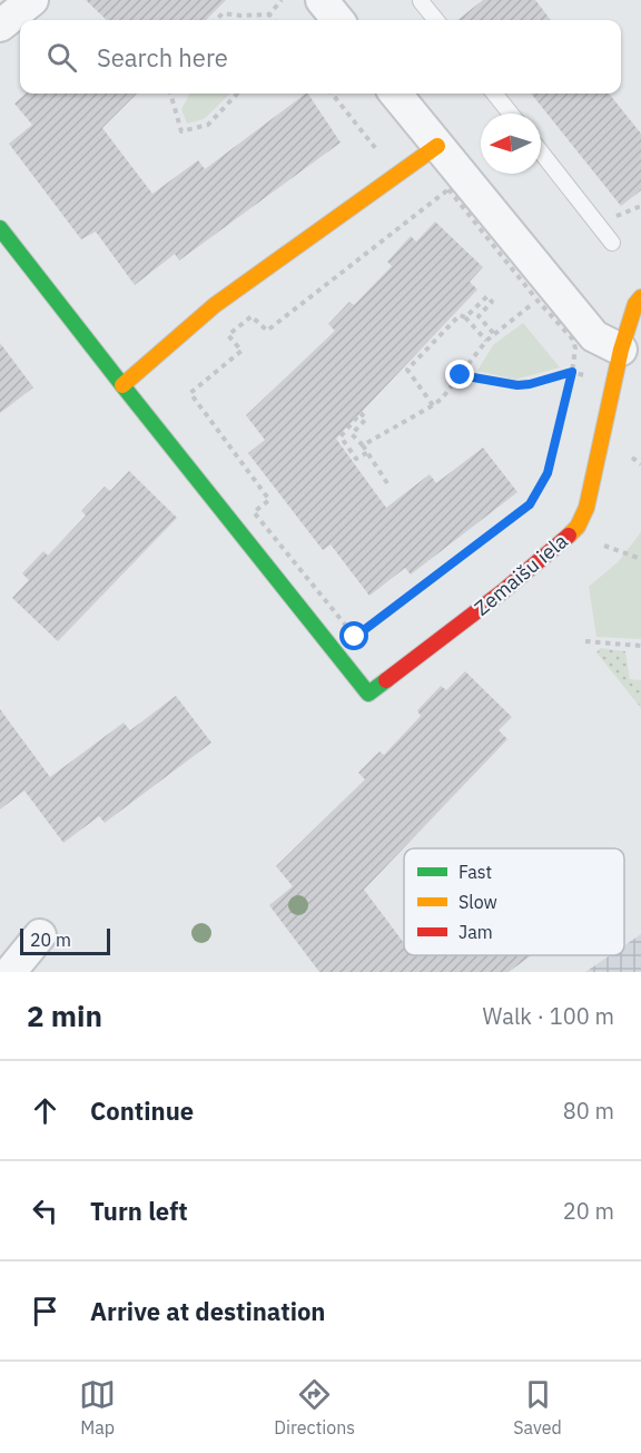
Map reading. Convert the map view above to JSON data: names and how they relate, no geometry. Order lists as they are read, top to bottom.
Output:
{
  "streets": {
    "street": ["Zemaišu iela"]
  },
  "legend": ["Fast", "Slow", "Jam"],
  "scale_bar": "20 m",
  "north": "left",
  "page": {
    "search": "Search here",
    "scale": "20 m",
    "heading": ["2 min", "Walk · 100 m"],
    "list": [
      ["Continue", "80 m"],
      ["Turn left", "20 m"],
      "Arrive at destination"
    ],
    "nav": ["Map", "Directions", "Saved"]
  }
}
